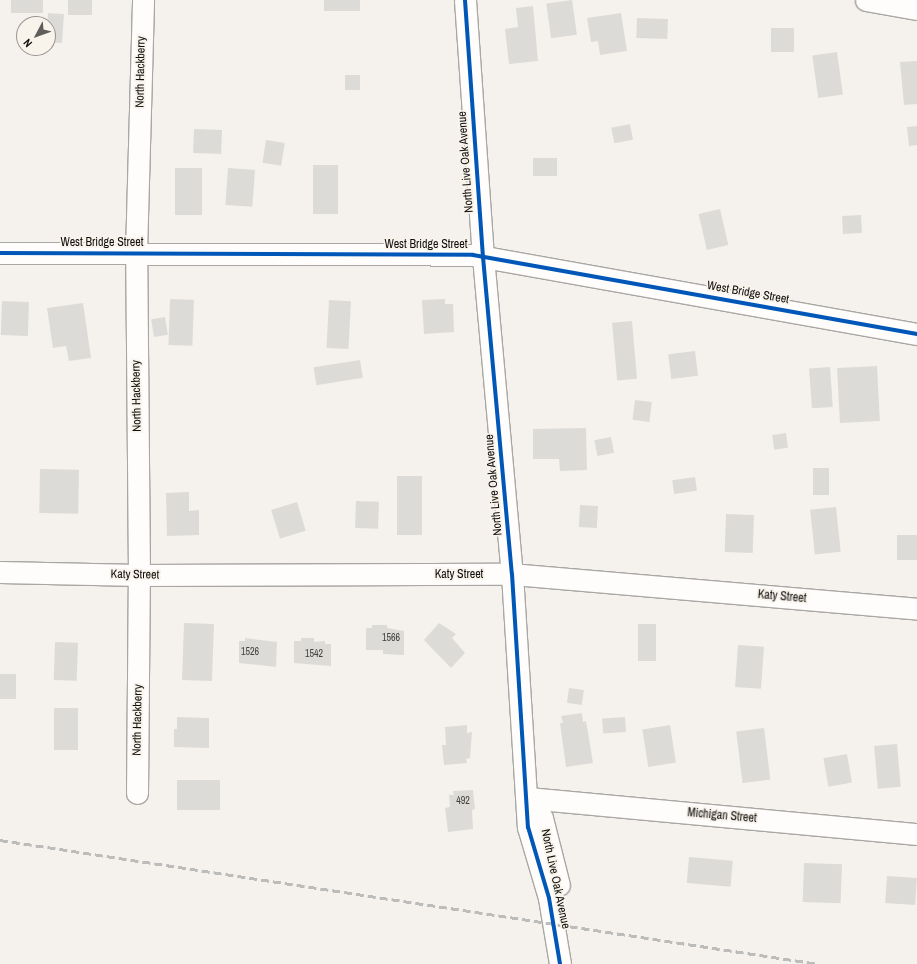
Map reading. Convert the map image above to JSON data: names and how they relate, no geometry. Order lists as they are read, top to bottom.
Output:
{
  "streets": {
    "street": [
      "North Hackberry",
      "North Live Oak Avenue",
      "West Bridge Street",
      "Katy Street",
      "Michigan Street"
    ]
  },
  "crossings": [
    ["North Hackberry", "West Bridge Street"],
    ["North Hackberry", "Katy Street"],
    ["North Live Oak Avenue", "West Bridge Street"],
    ["North Live Oak Avenue", "Katy Street"],
    ["North Live Oak Avenue", "Michigan Street"]
  ],
  "house_numbers": [
    "1566",
    "1526",
    "1542",
    "492"
  ],
  "north": "bottom left"
}
